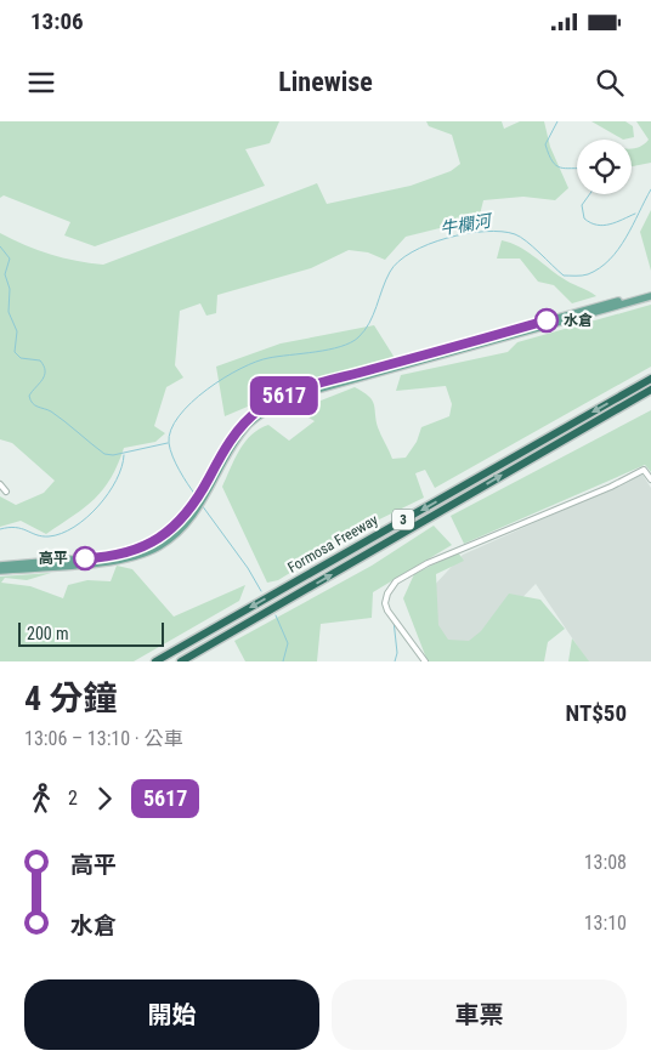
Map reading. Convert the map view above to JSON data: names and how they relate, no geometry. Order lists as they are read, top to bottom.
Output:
{
  "streets": {
    "highway": ["3", "Formosa Freeway"]
  },
  "water": ["牛欄河"],
  "places": ["水倉", "高平"],
  "lines": ["bus line 5617"],
  "scale_bar": "200 m",
  "page": {
    "status": "13:06",
    "header": "Linewise",
    "on_map": "5617",
    "scale": "200 m",
    "heading": ["4 分鐘", "13:06 – 13:10 · 公車", "NT$50"],
    "legs": ["2", "5617"],
    "list": [
      {
        "name": "高平",
        "value": "13:08"
      },
      {
        "name": "水倉",
        "value": "13:10"
      }
    ],
    "buttons": ["開始", "車票"]
  }
}
